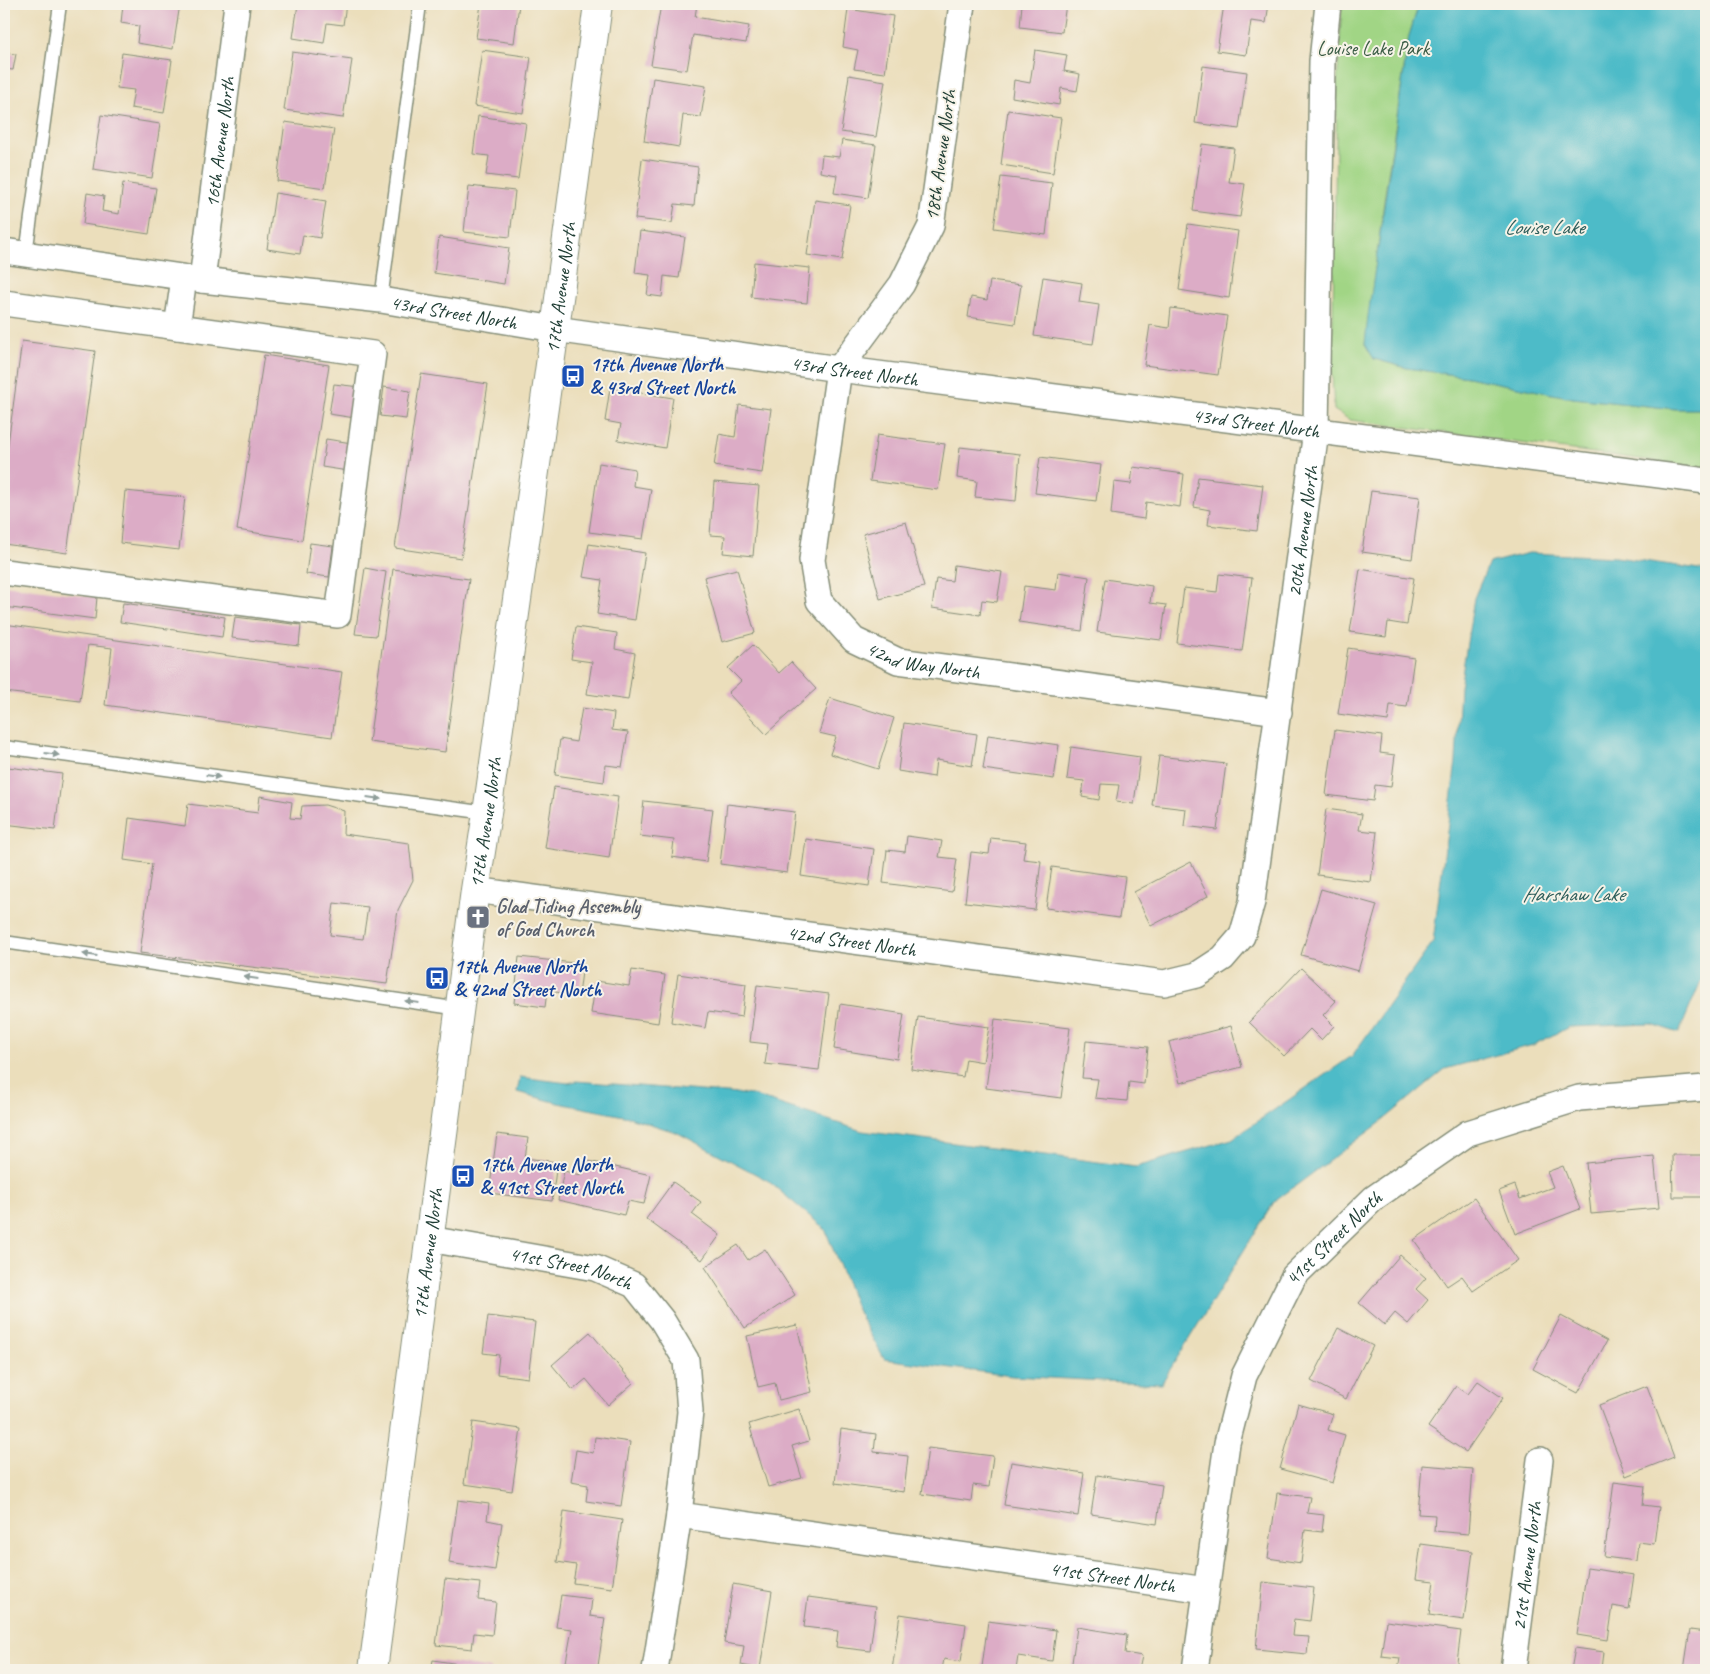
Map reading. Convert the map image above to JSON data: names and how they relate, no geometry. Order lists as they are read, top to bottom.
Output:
{
  "streets": {
    "street": [
      "16th Avenue North",
      "18th Avenue North",
      "17th Avenue North",
      "43rd Street North",
      "20th Avenue North",
      "42nd Way North",
      "42nd Street North",
      "41st Street North",
      "21st Avenue North"
    ]
  },
  "crossings": [
    ["16th Avenue North", "43rd Street North"],
    ["18th Avenue North", "43rd Street North"],
    ["18th Avenue North", "42nd Way North"],
    ["17th Avenue North", "43rd Street North"],
    ["17th Avenue North", "42nd Street North"],
    ["17th Avenue North", "41st Street North"],
    ["43rd Street North", "20th Avenue North"],
    ["43rd Street North", "42nd Way North"],
    ["20th Avenue North", "42nd Way North"],
    ["20th Avenue North", "42nd Street North"]
  ],
  "water": ["Louise Lake", "Harshaw Lake"],
  "parks": ["Louise Lake Park"],
  "places": {
    "bus stop": ["17th Avenue North & 43rd Street North", "17th Avenue North & 42nd Street North", "17th Avenue North & 41st Street North"],
    "church": ["Glad Tiding Assembly of God Church"]
  }
}
